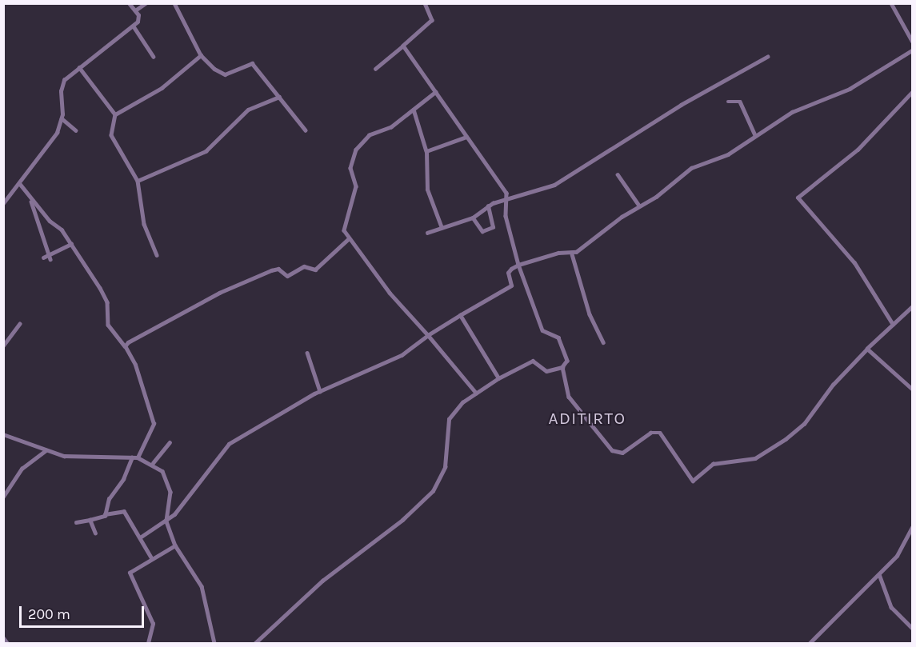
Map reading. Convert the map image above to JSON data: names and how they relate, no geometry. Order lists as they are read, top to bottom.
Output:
{
  "districts": ["ADITIRTO"],
  "scale_bar": "200 m"
}
